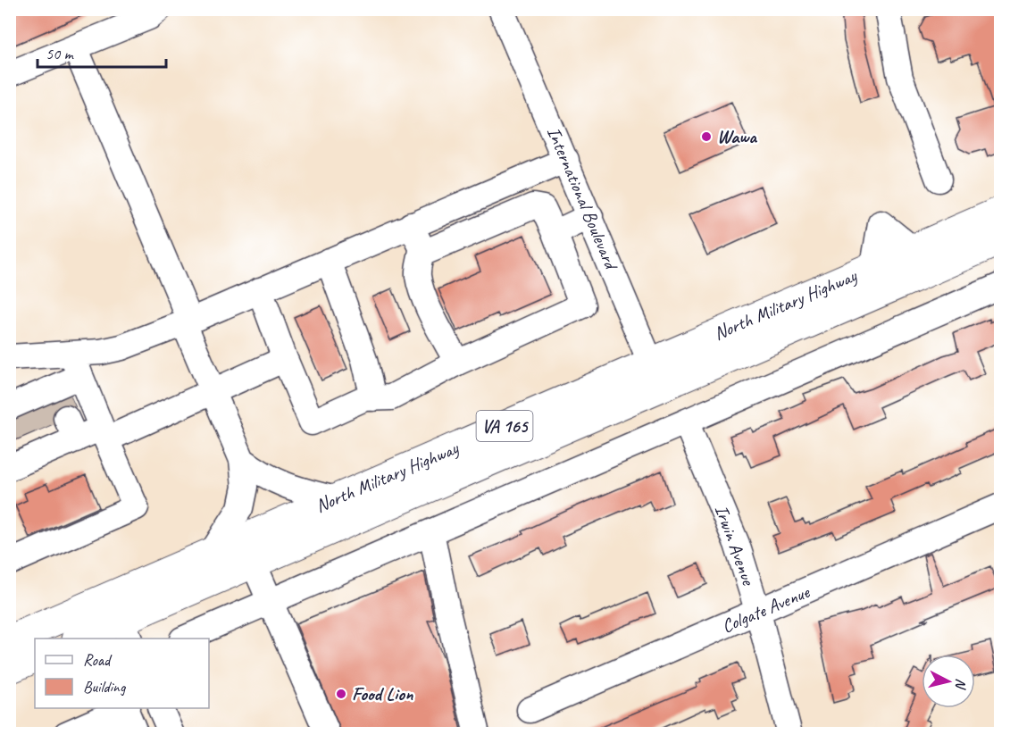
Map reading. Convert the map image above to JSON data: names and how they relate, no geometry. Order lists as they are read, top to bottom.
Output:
{
  "streets": {
    "main road": ["North Military Highway", "VA 165"],
    "street": ["International Boulevard", "Irwin Avenue", "Colgate Avenue"]
  },
  "crossings": [
    ["International Boulevard", "North Military Highway"],
    ["Irwin Avenue", "Colgate Avenue"]
  ],
  "places": ["Wawa", "Food Lion"],
  "legend": ["Road", "Building"],
  "scale_bar": "50 m",
  "north": "right"
}
